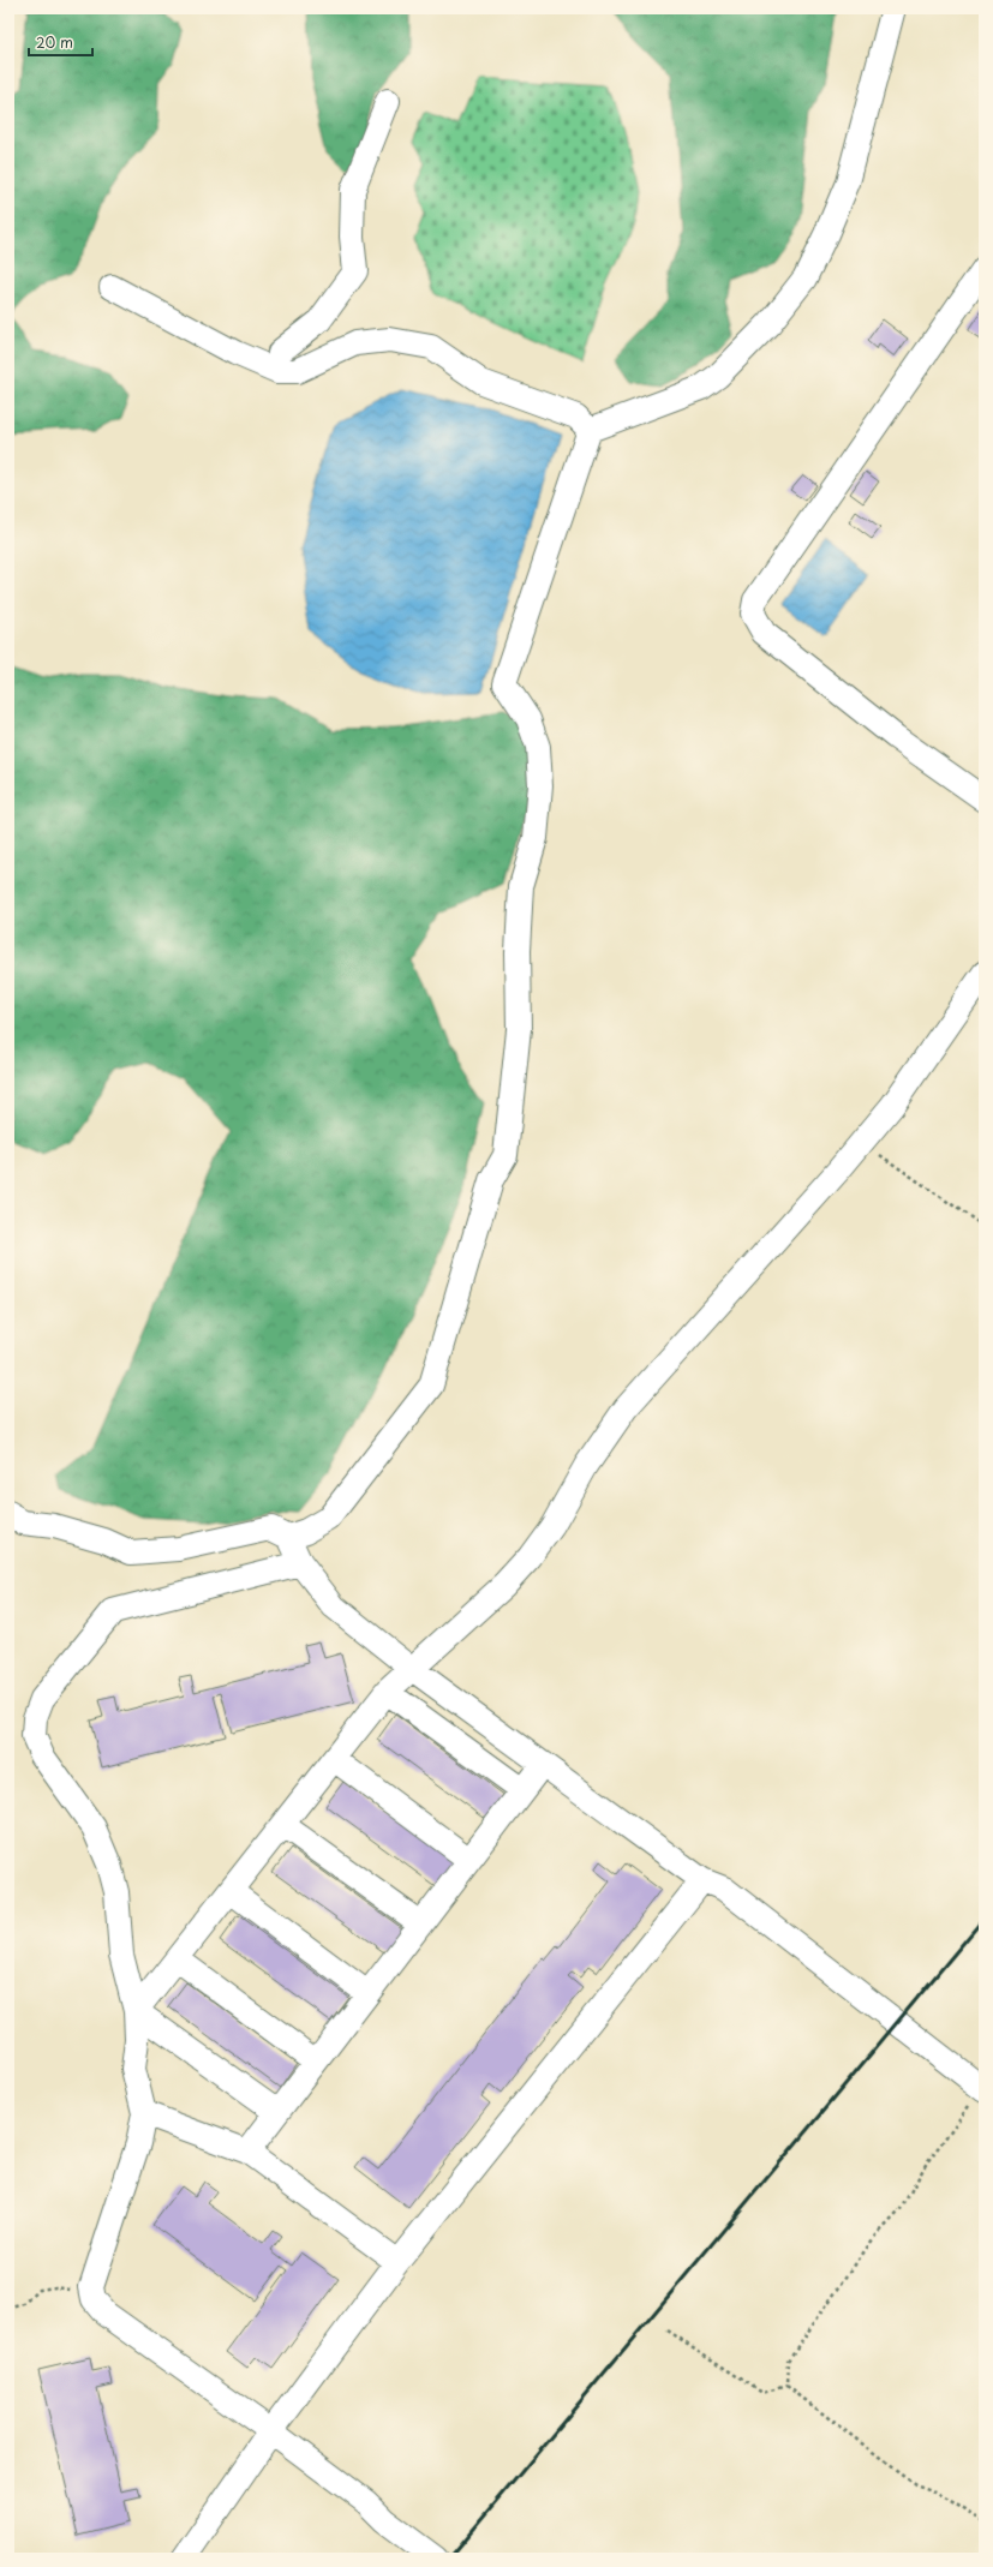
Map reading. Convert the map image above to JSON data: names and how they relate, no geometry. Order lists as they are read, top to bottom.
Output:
{
  "scale_bar": "20 m"
}
